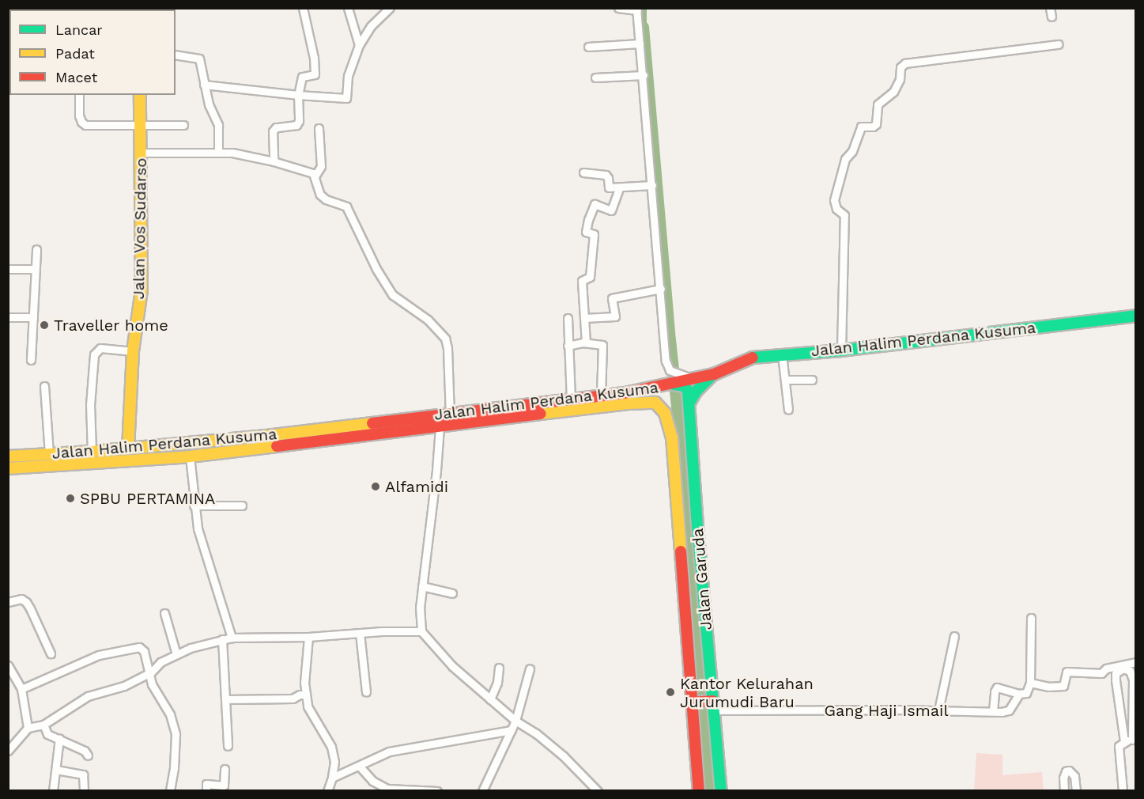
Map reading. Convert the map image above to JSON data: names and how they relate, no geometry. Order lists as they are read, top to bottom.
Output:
{
  "streets": {
    "main road": ["Jalan Vos Sudarso", "Jalan Halim Perdana Kusuma", "Jalan Garuda"],
    "street": ["Gang Haji Ismail"]
  },
  "crossings": [
    ["Jalan Vos Sudarso", "Jalan Halim Perdana Kusuma"],
    ["Jalan Halim Perdana Kusuma", "Jalan Garuda"],
    ["Jalan Garuda", "Gang Haji Ismail"]
  ],
  "places": [
    "Traveller home",
    "Alfamidi",
    "SPBU PERTAMINA",
    "Kantor Kelurahan Jurumudi Baru"
  ],
  "legend": ["Lancar", "Padat", "Macet"]
}
